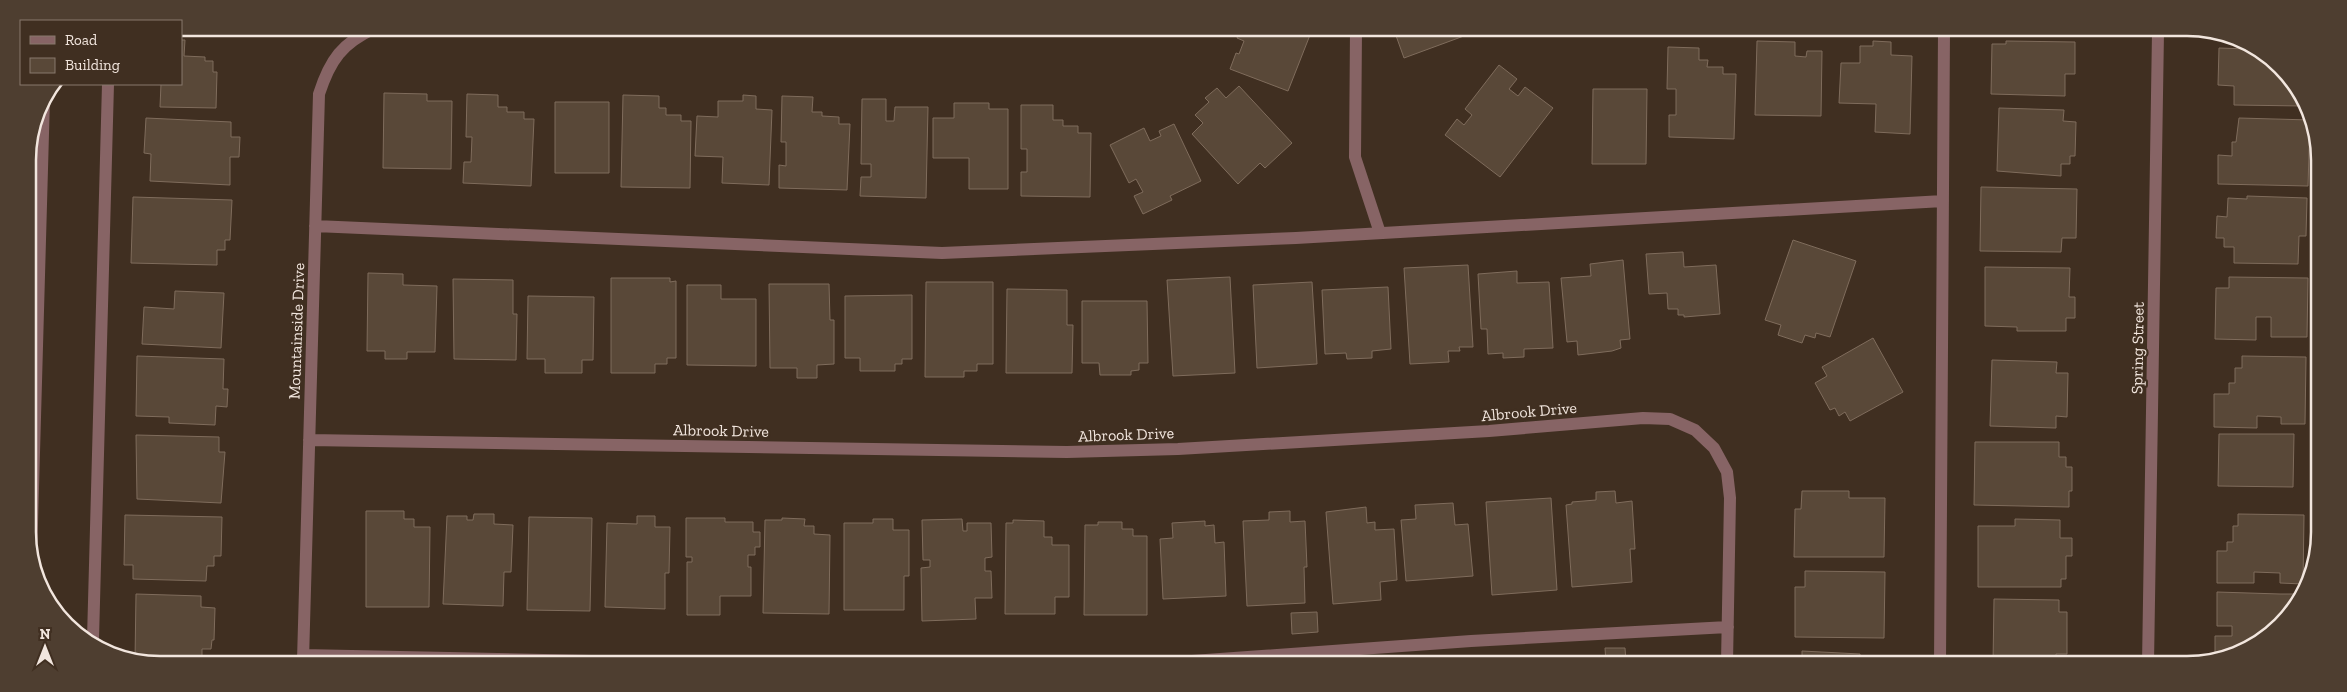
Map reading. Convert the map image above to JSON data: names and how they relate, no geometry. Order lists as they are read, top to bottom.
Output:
{
  "streets": {
    "street": ["Mountainside Drive", "Spring Street", "Albrook Drive"]
  },
  "crossings": [
    ["Mountainside Drive", "Albrook Drive"]
  ],
  "legend": ["Road", "Building"],
  "north": "top"
}
